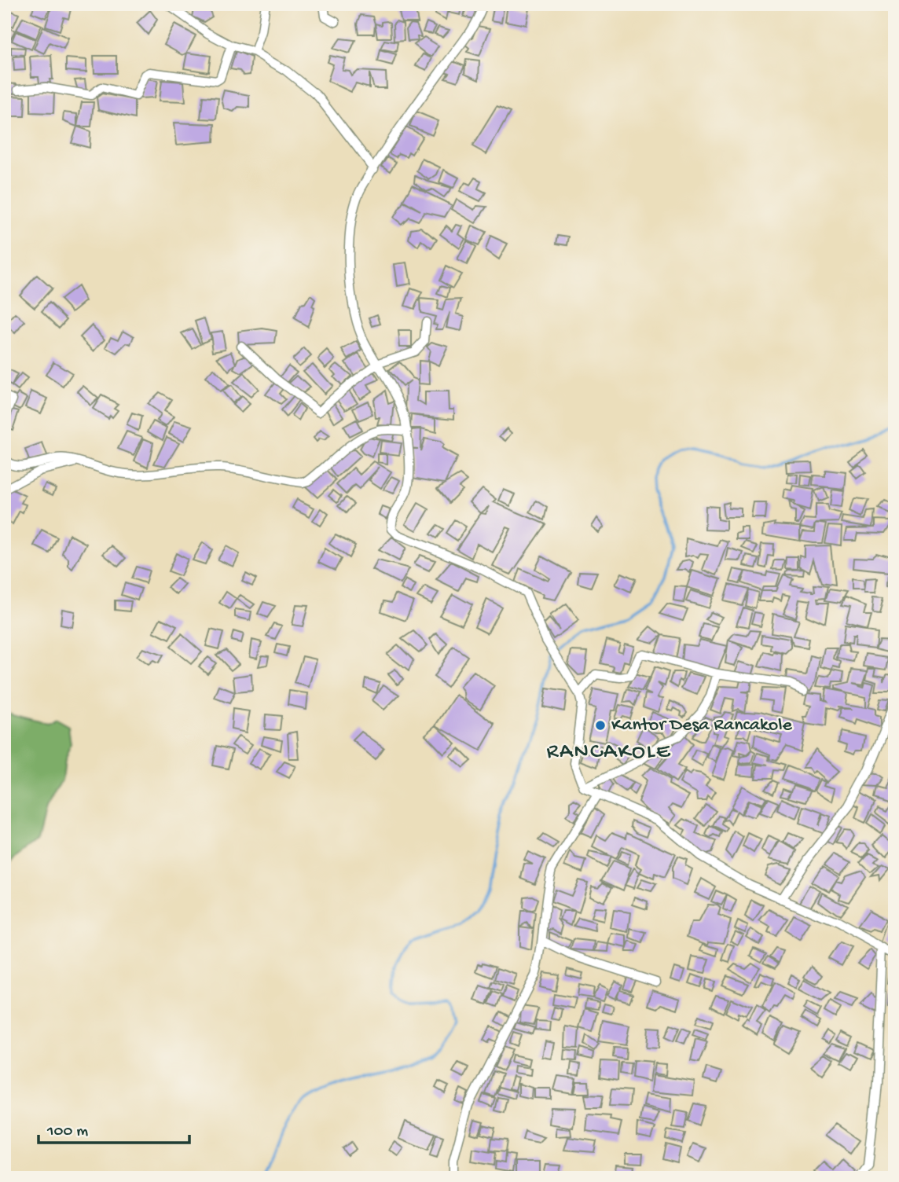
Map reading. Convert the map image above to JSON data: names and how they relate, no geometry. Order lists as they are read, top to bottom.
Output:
{
  "districts": ["RANCAKOLE"],
  "places": ["Kantor Desa Rancakole"],
  "scale_bar": "100 m"
}
